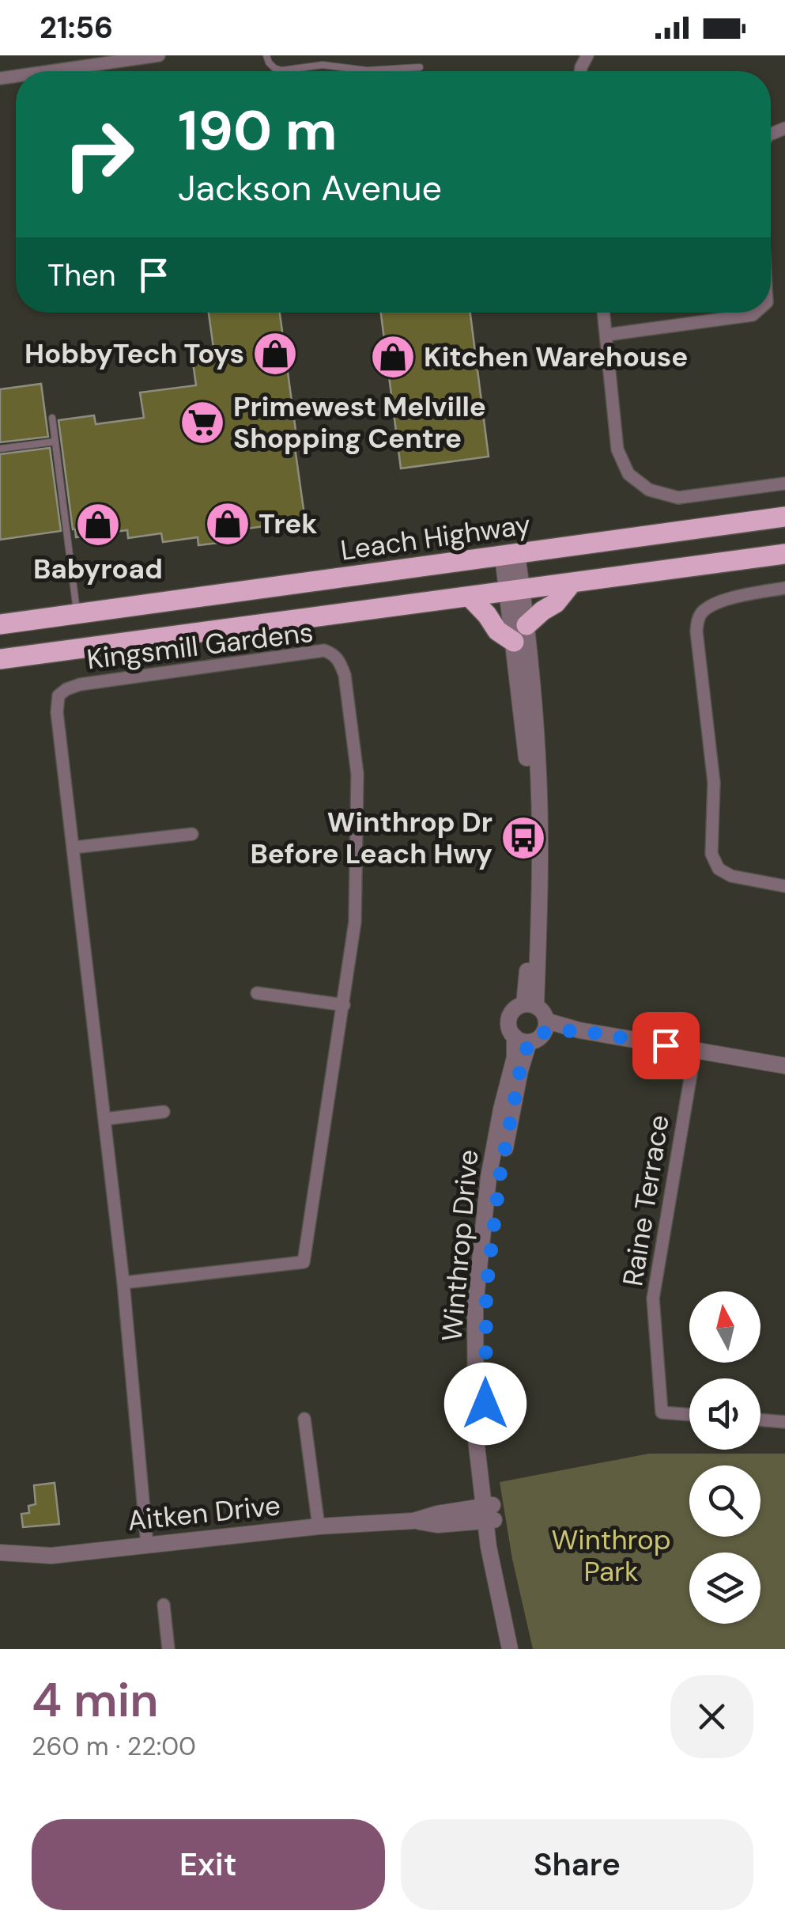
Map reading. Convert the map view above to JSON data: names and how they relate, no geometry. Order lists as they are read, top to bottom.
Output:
{
  "streets": {
    "highway": ["Leach Highway"],
    "street": [
      "Kingsmill Gardens",
      "Raine Terrace",
      "Winthrop Drive",
      "Aitken Drive"
    ]
  },
  "crossings": [
    ["Kingsmill Gardens", "Aitken Drive"],
    ["Winthrop Drive", "Aitken Drive"]
  ],
  "parks": ["Winthrop Park"],
  "places": {
    "shop": [
      "HobbyTech Toys",
      "Kitchen Warehouse",
      "Trek",
      "Babyroad"
    ],
    "supermarket": ["Primewest Melville Shopping Centre"],
    "bus stop": ["Winthrop Dr Before Leach Hwy"]
  },
  "north": "top",
  "page": {
    "status": "21:56",
    "turn": ["190 m", "Jackson Avenue"],
    "then": "Then",
    "heading": ["4 min", "260 m · 22:00"],
    "buttons": ["Exit", "Share"]
  }
}
